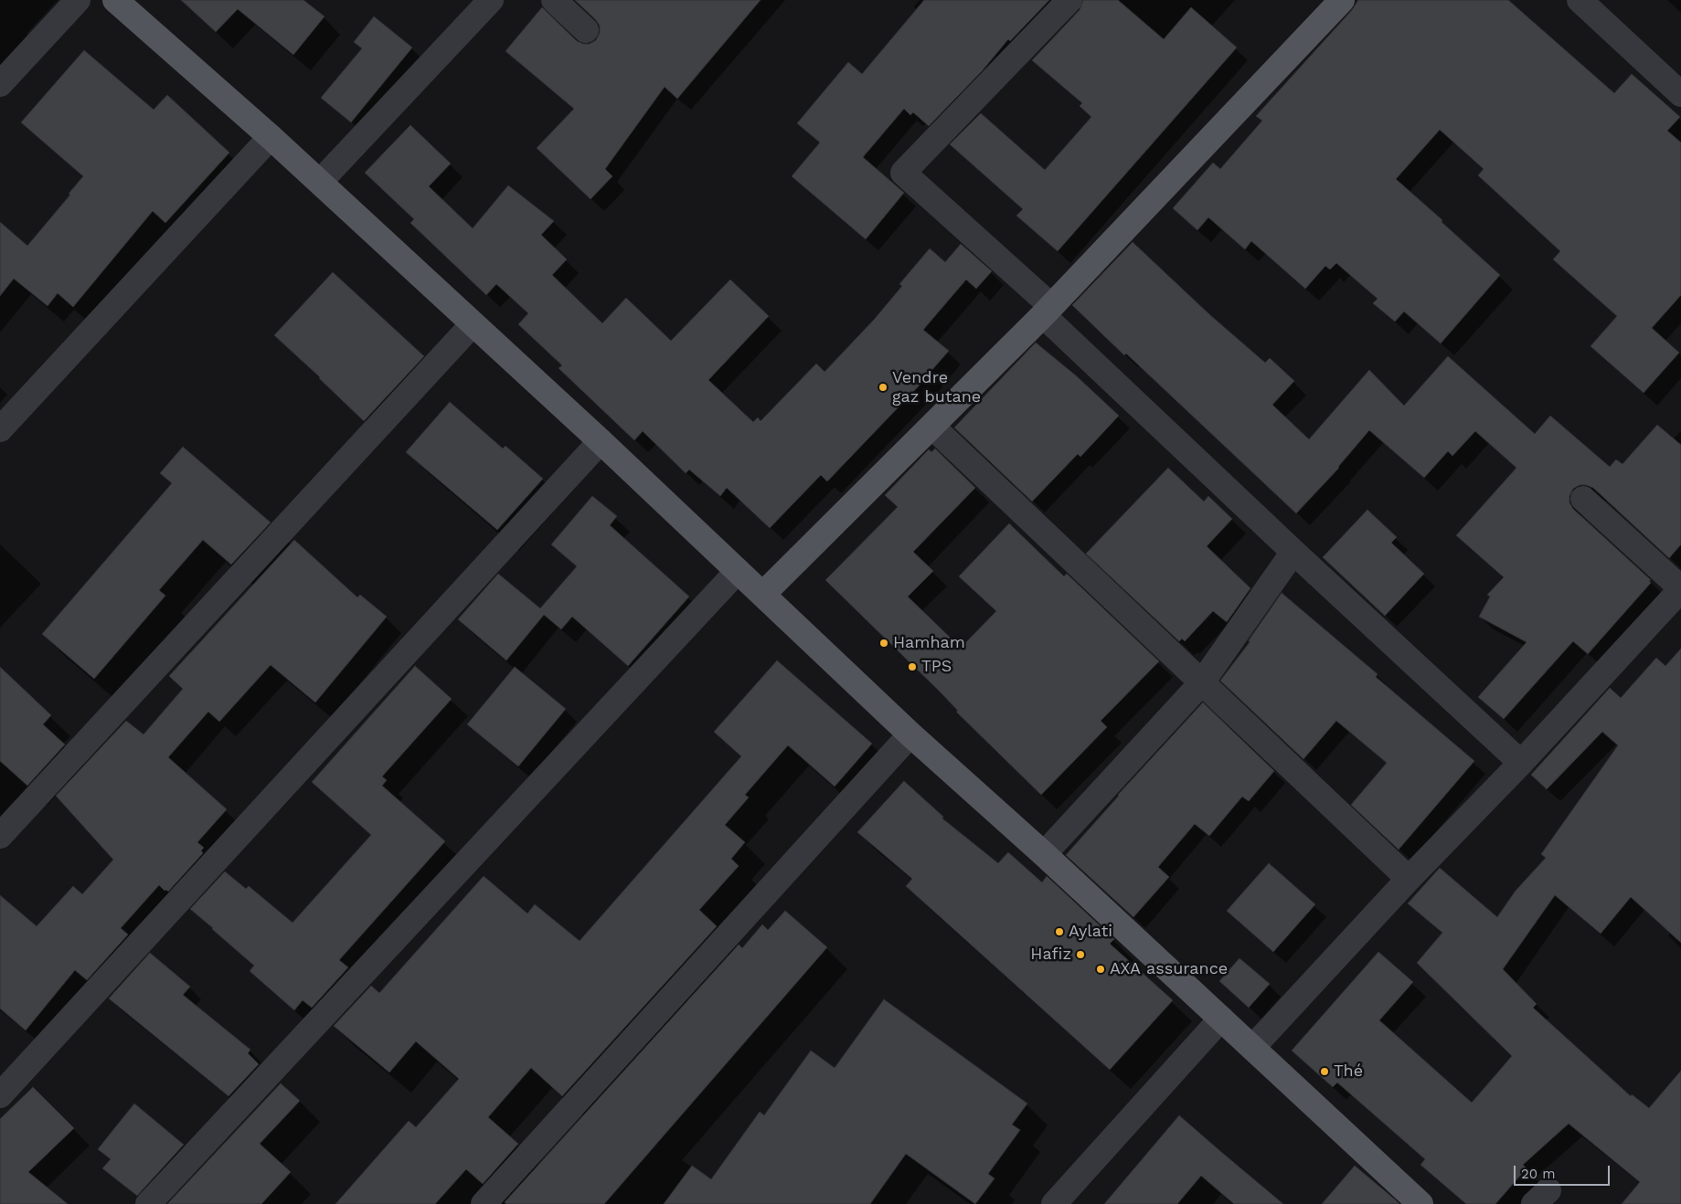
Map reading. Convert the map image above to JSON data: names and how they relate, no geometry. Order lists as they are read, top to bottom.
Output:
{
  "places": [
    "Vendre gaz butane",
    "Hamham",
    "TPS",
    "Aylati",
    "Hafiz",
    "AXA assurance",
    "Thé"
  ],
  "scale_bar": "20 m"
}
